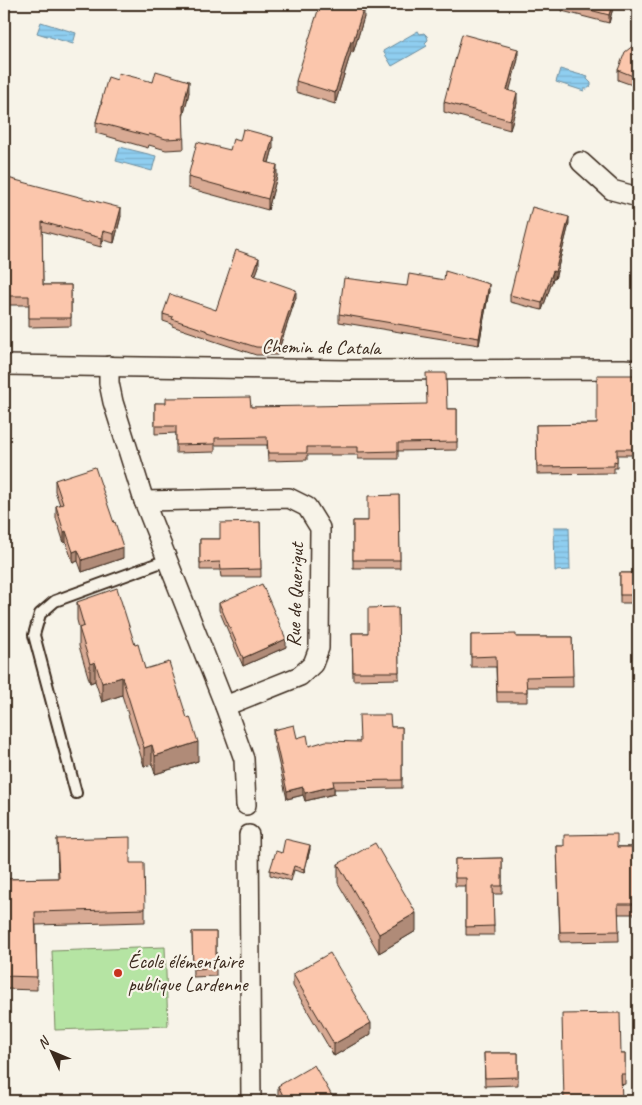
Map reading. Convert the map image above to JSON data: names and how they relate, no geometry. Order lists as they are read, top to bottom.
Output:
{
  "streets": {
    "street": ["Chemin de Catala", "Rue de Querigut"]
  },
  "places": ["École élémentaire publique Lardenne"],
  "north": "top left"
}
